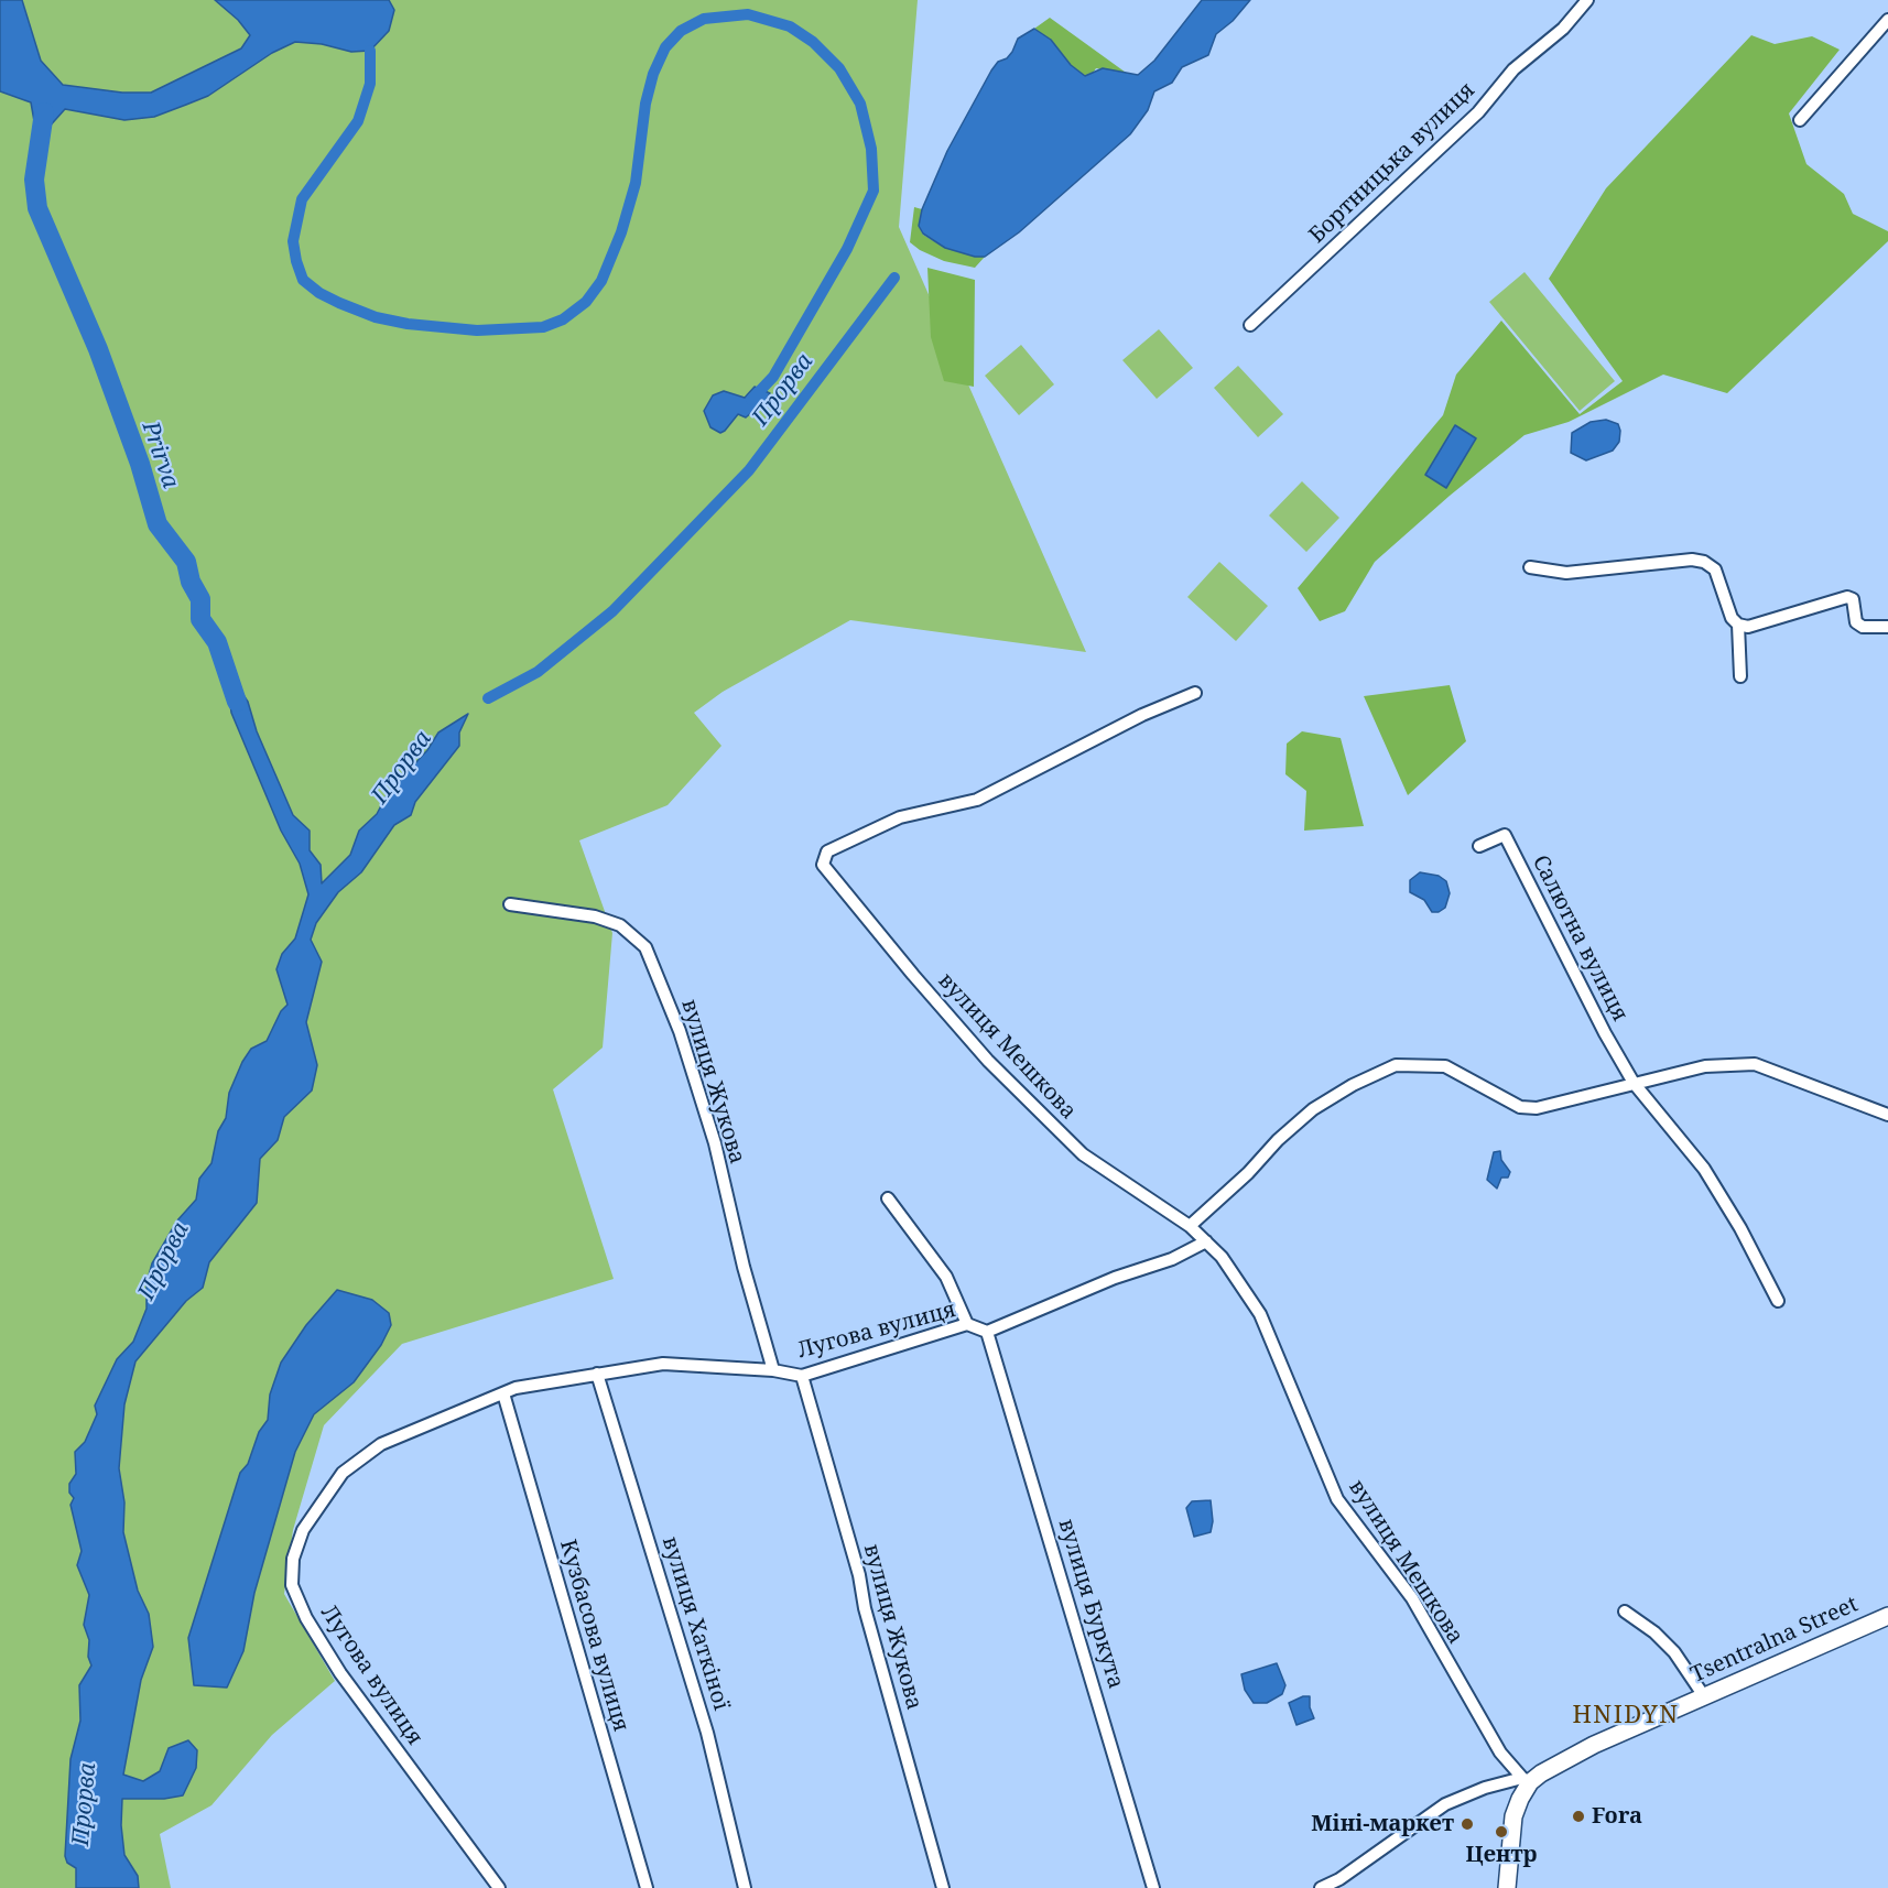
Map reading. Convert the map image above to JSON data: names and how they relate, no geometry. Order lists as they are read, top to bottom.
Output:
{
  "streets": {
    "street": [
      "Бортницька вулиця",
      "Салютна вулиця",
      "вулиця Мешкова",
      "вулиця Жукова",
      "Лугова вулиця",
      "вулиця Буркута",
      "вулиця Хаткіної",
      "Кузбасова вулиця",
      "Tsentralna Street"
    ]
  },
  "crossings": [
    ["вулиця Мешкова", "Лугова вулиця"],
    ["вулиця Мешкова", "Tsentralna Street"],
    ["вулиця Жукова", "Лугова вулиця"],
    ["Лугова вулиця", "вулиця Буркута"],
    ["Лугова вулиця", "вулиця Хаткіної"],
    ["Лугова вулиця", "Кузбасова вулиця"]
  ],
  "districts": ["HNIDYN"],
  "water": ["Прорва", "Prirva"],
  "places": ["Fora", "Міні-маркет", "Центр"]
}
